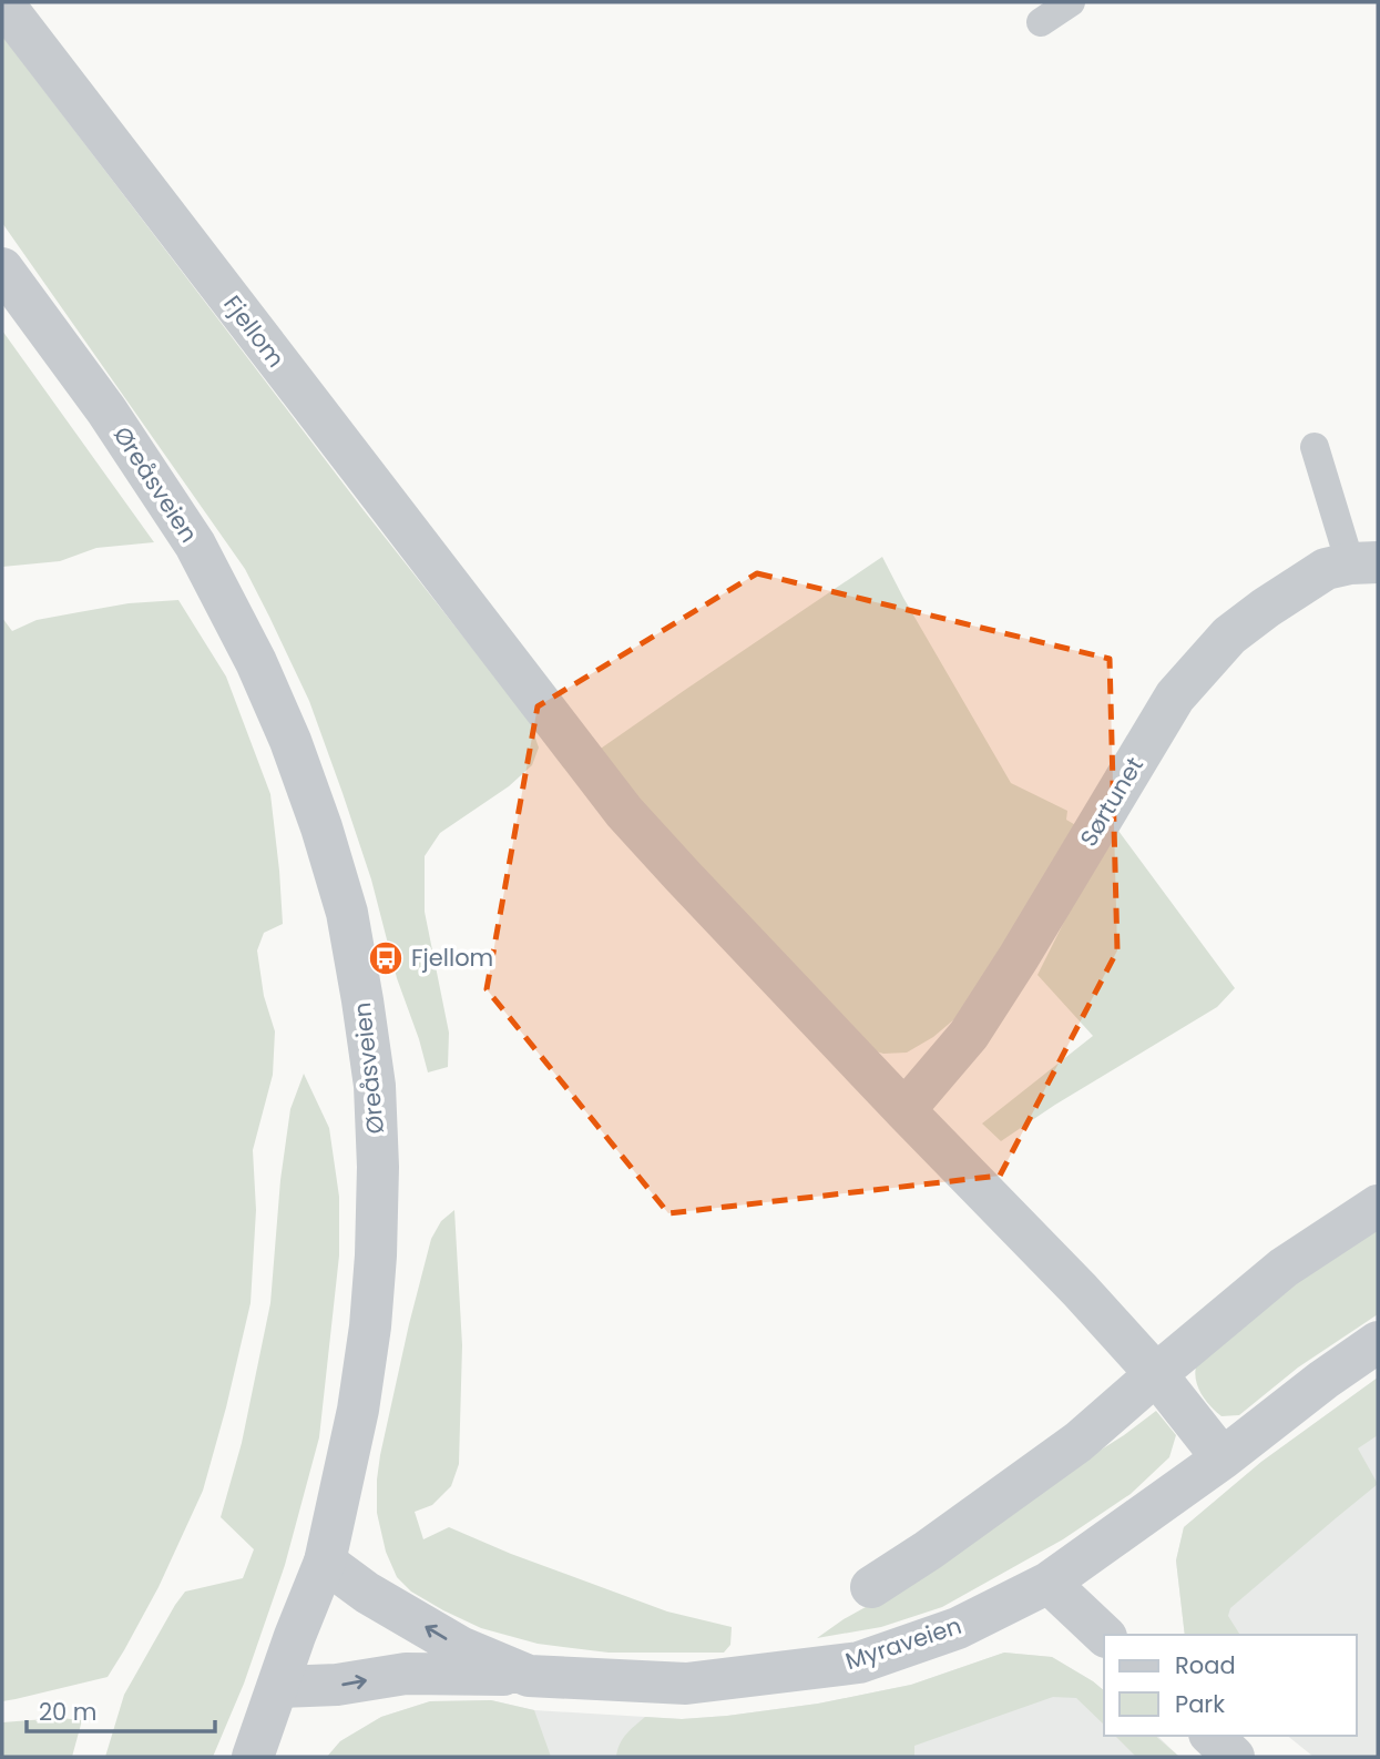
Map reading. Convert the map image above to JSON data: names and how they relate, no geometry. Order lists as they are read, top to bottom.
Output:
{
  "streets": {
    "street": [
      "Fjellom",
      "Øreåsveien",
      "Sørtunet",
      "Myraveien"
    ]
  },
  "crossings": [
    ["Fjellom", "Sørtunet"],
    ["Øreåsveien", "Myraveien"]
  ],
  "places": {
    "bus stop": ["Fjellom"]
  },
  "legend": ["Road", "Park"],
  "scale_bar": "20 m"
}
